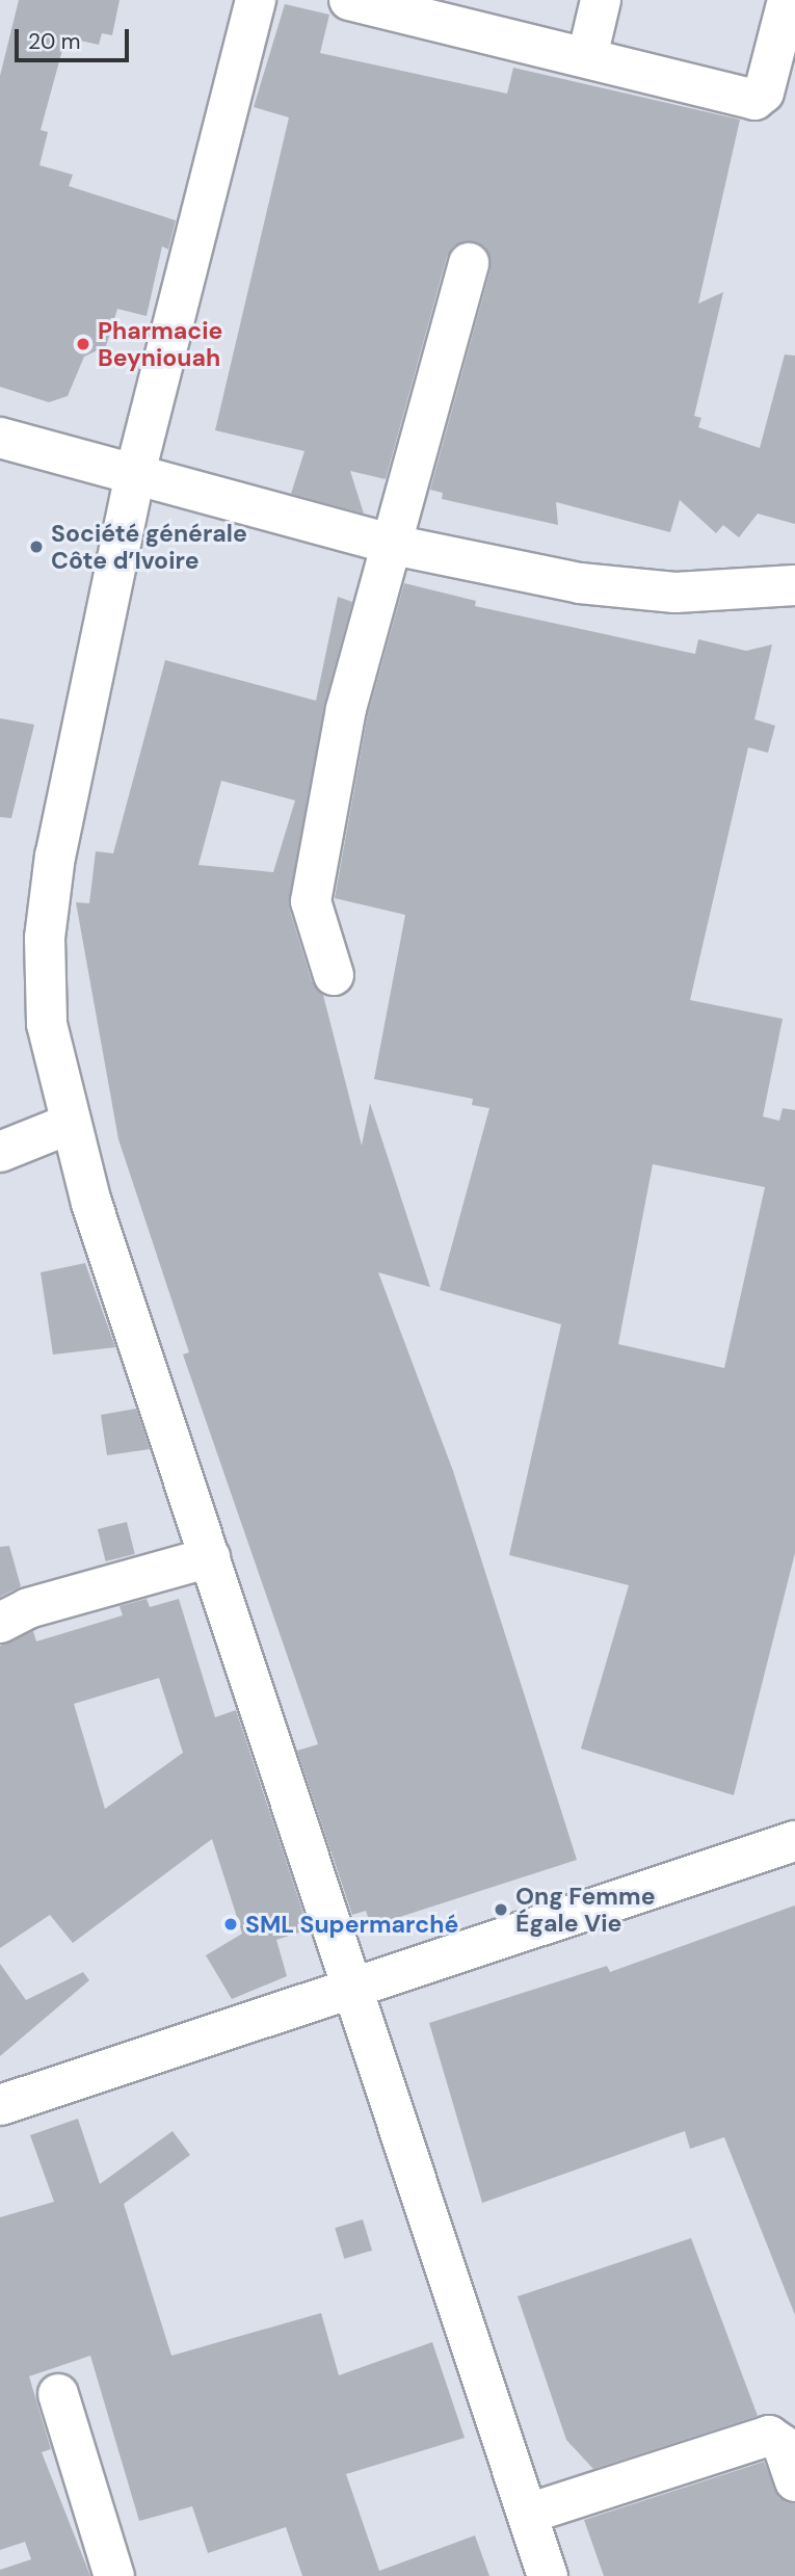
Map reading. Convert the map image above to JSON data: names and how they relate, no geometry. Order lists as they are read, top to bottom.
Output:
{
  "places": [
    "Pharmacie Beyniouah",
    "Société générale Côte d’Ivoire",
    "Ong Femme Égale Vie",
    "SML Supermarché"
  ],
  "scale_bar": "20 m"
}
